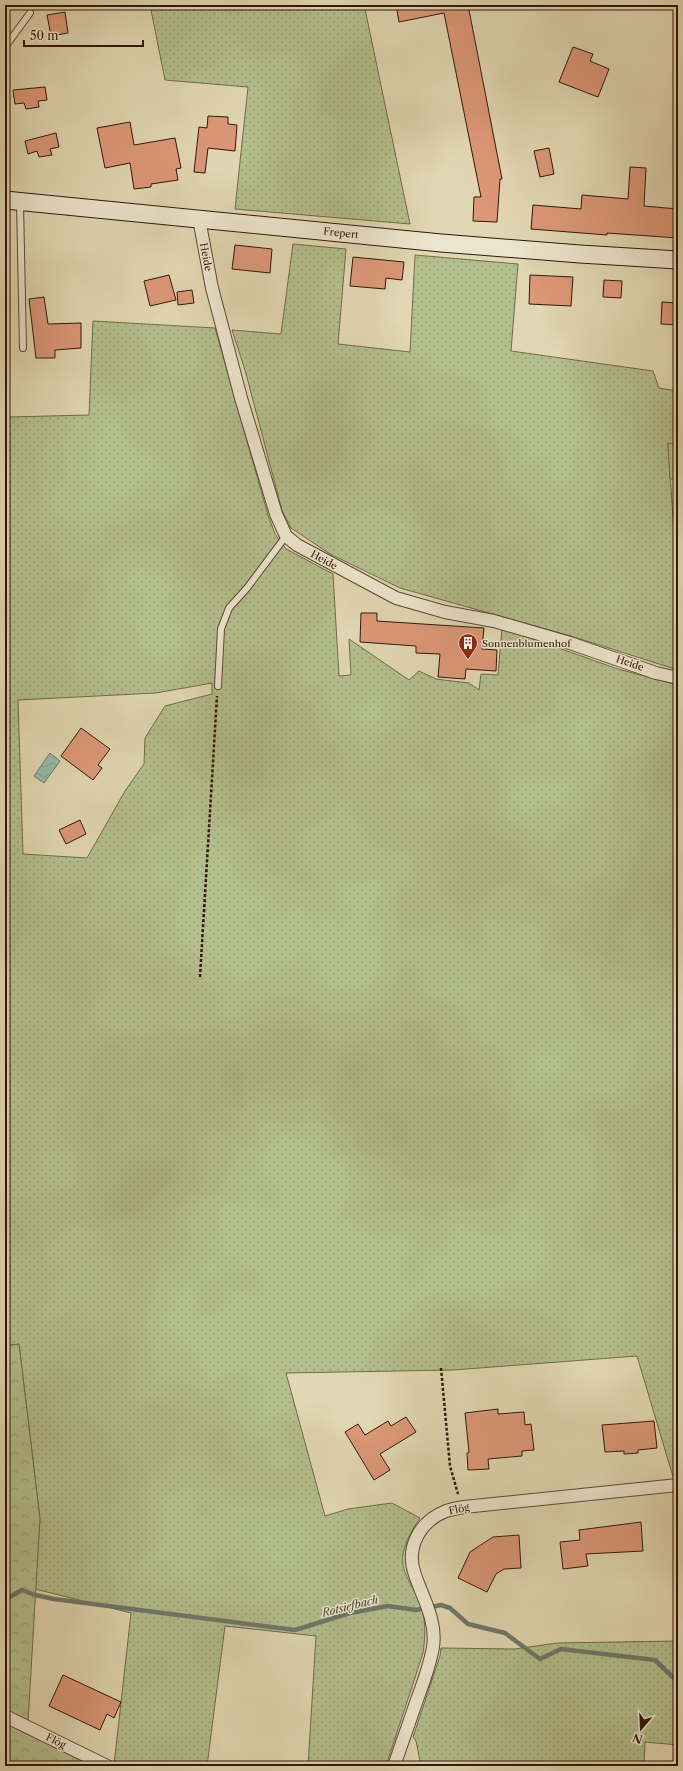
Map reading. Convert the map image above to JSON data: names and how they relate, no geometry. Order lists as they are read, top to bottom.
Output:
{
  "streets": {
    "street": ["Frepert", "Heide", "Flög"]
  },
  "crossings": [
    ["Frepert", "Heide"]
  ],
  "water": ["Rotsiefbach"],
  "places": {
    "building": ["Sonnenblumenhof"]
  },
  "scale_bar": "50 m",
  "north": "bottom"
}
